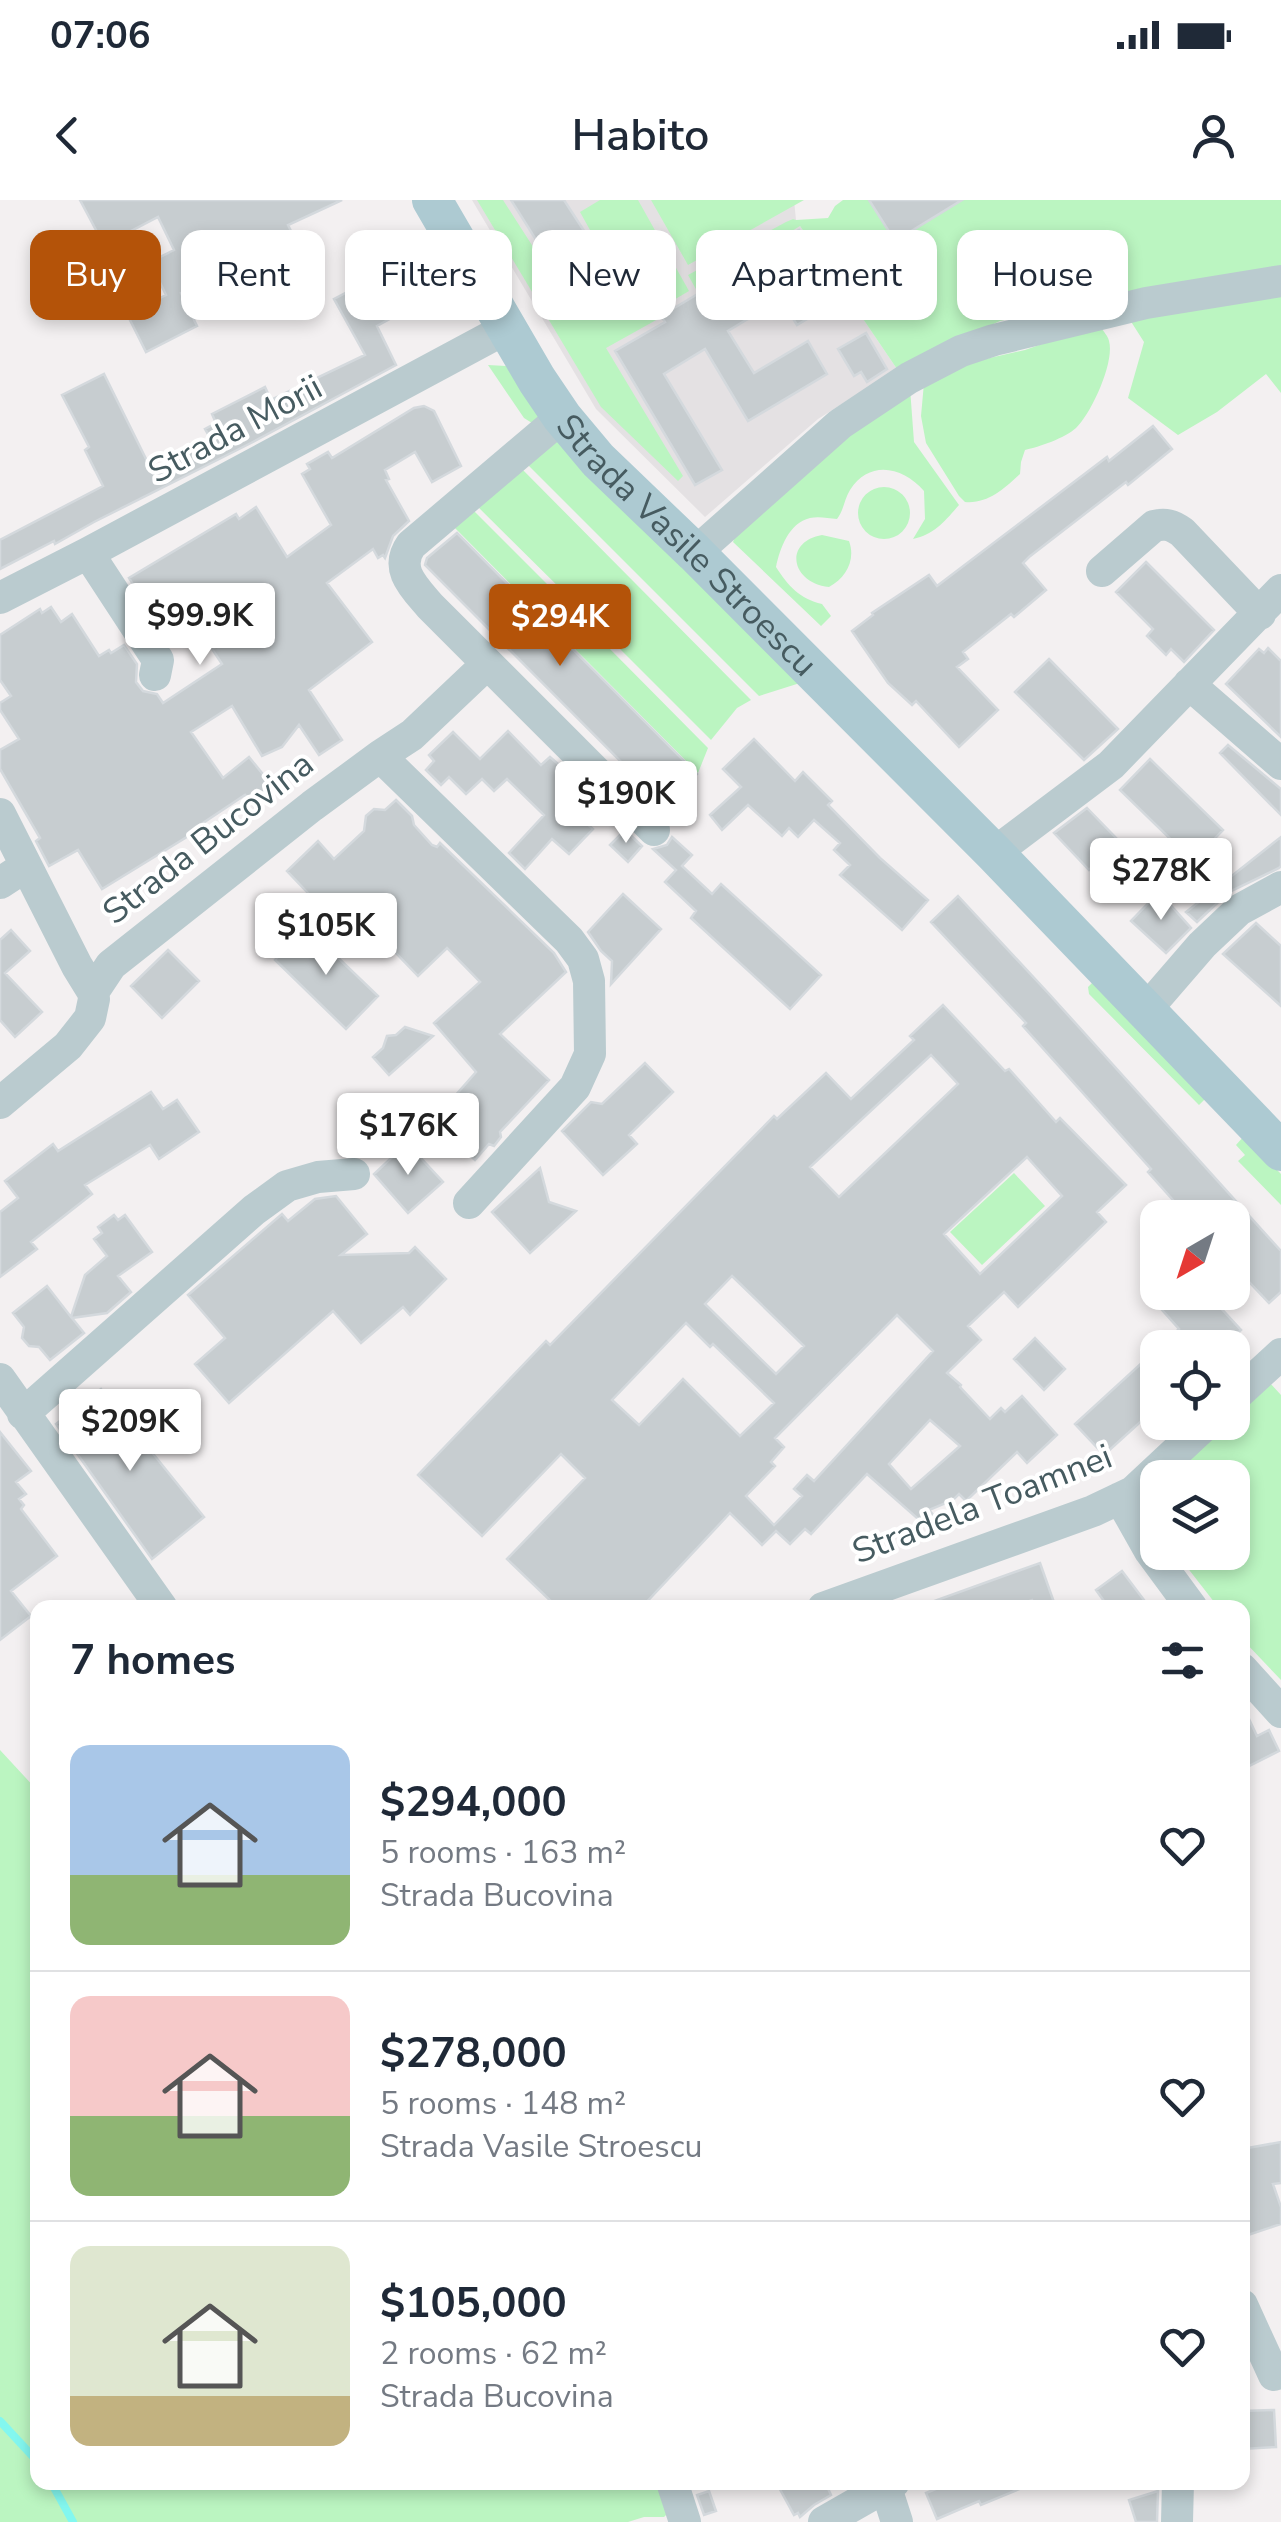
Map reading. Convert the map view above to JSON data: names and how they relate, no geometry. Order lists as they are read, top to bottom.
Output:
{
  "streets": {
    "main road": ["Strada Vasile Stroescu"],
    "street": ["Strada Morii", "Strada Bucovina", "Stradela Toamnei"]
  },
  "crossings": [
    ["Strada Morii", "Strada Vasile Stroescu"]
  ],
  "north": "bottom left",
  "page": {
    "status": "07:06",
    "header": "Habito",
    "chip": [
      "Buy",
      "Rent",
      "Filters",
      "New",
      "Apartment",
      "House"
    ],
    "price": [
      "$99.9K",
      "$294K",
      "$190K",
      "$278K",
      "$105K",
      "$176K",
      "$209K"
    ],
    "heading": "7 homes",
    "list": [
      {
        "name": "$294,000",
        "note": "5 rooms · 163 m² · Strada Bucovina"
      },
      {
        "name": "$278,000",
        "note": "5 rooms · 148 m² · Strada Vasile Stroescu"
      },
      {
        "name": "$105,000",
        "note": "2 rooms · 62 m² · Strada Bucovina"
      }
    ]
  }
}
